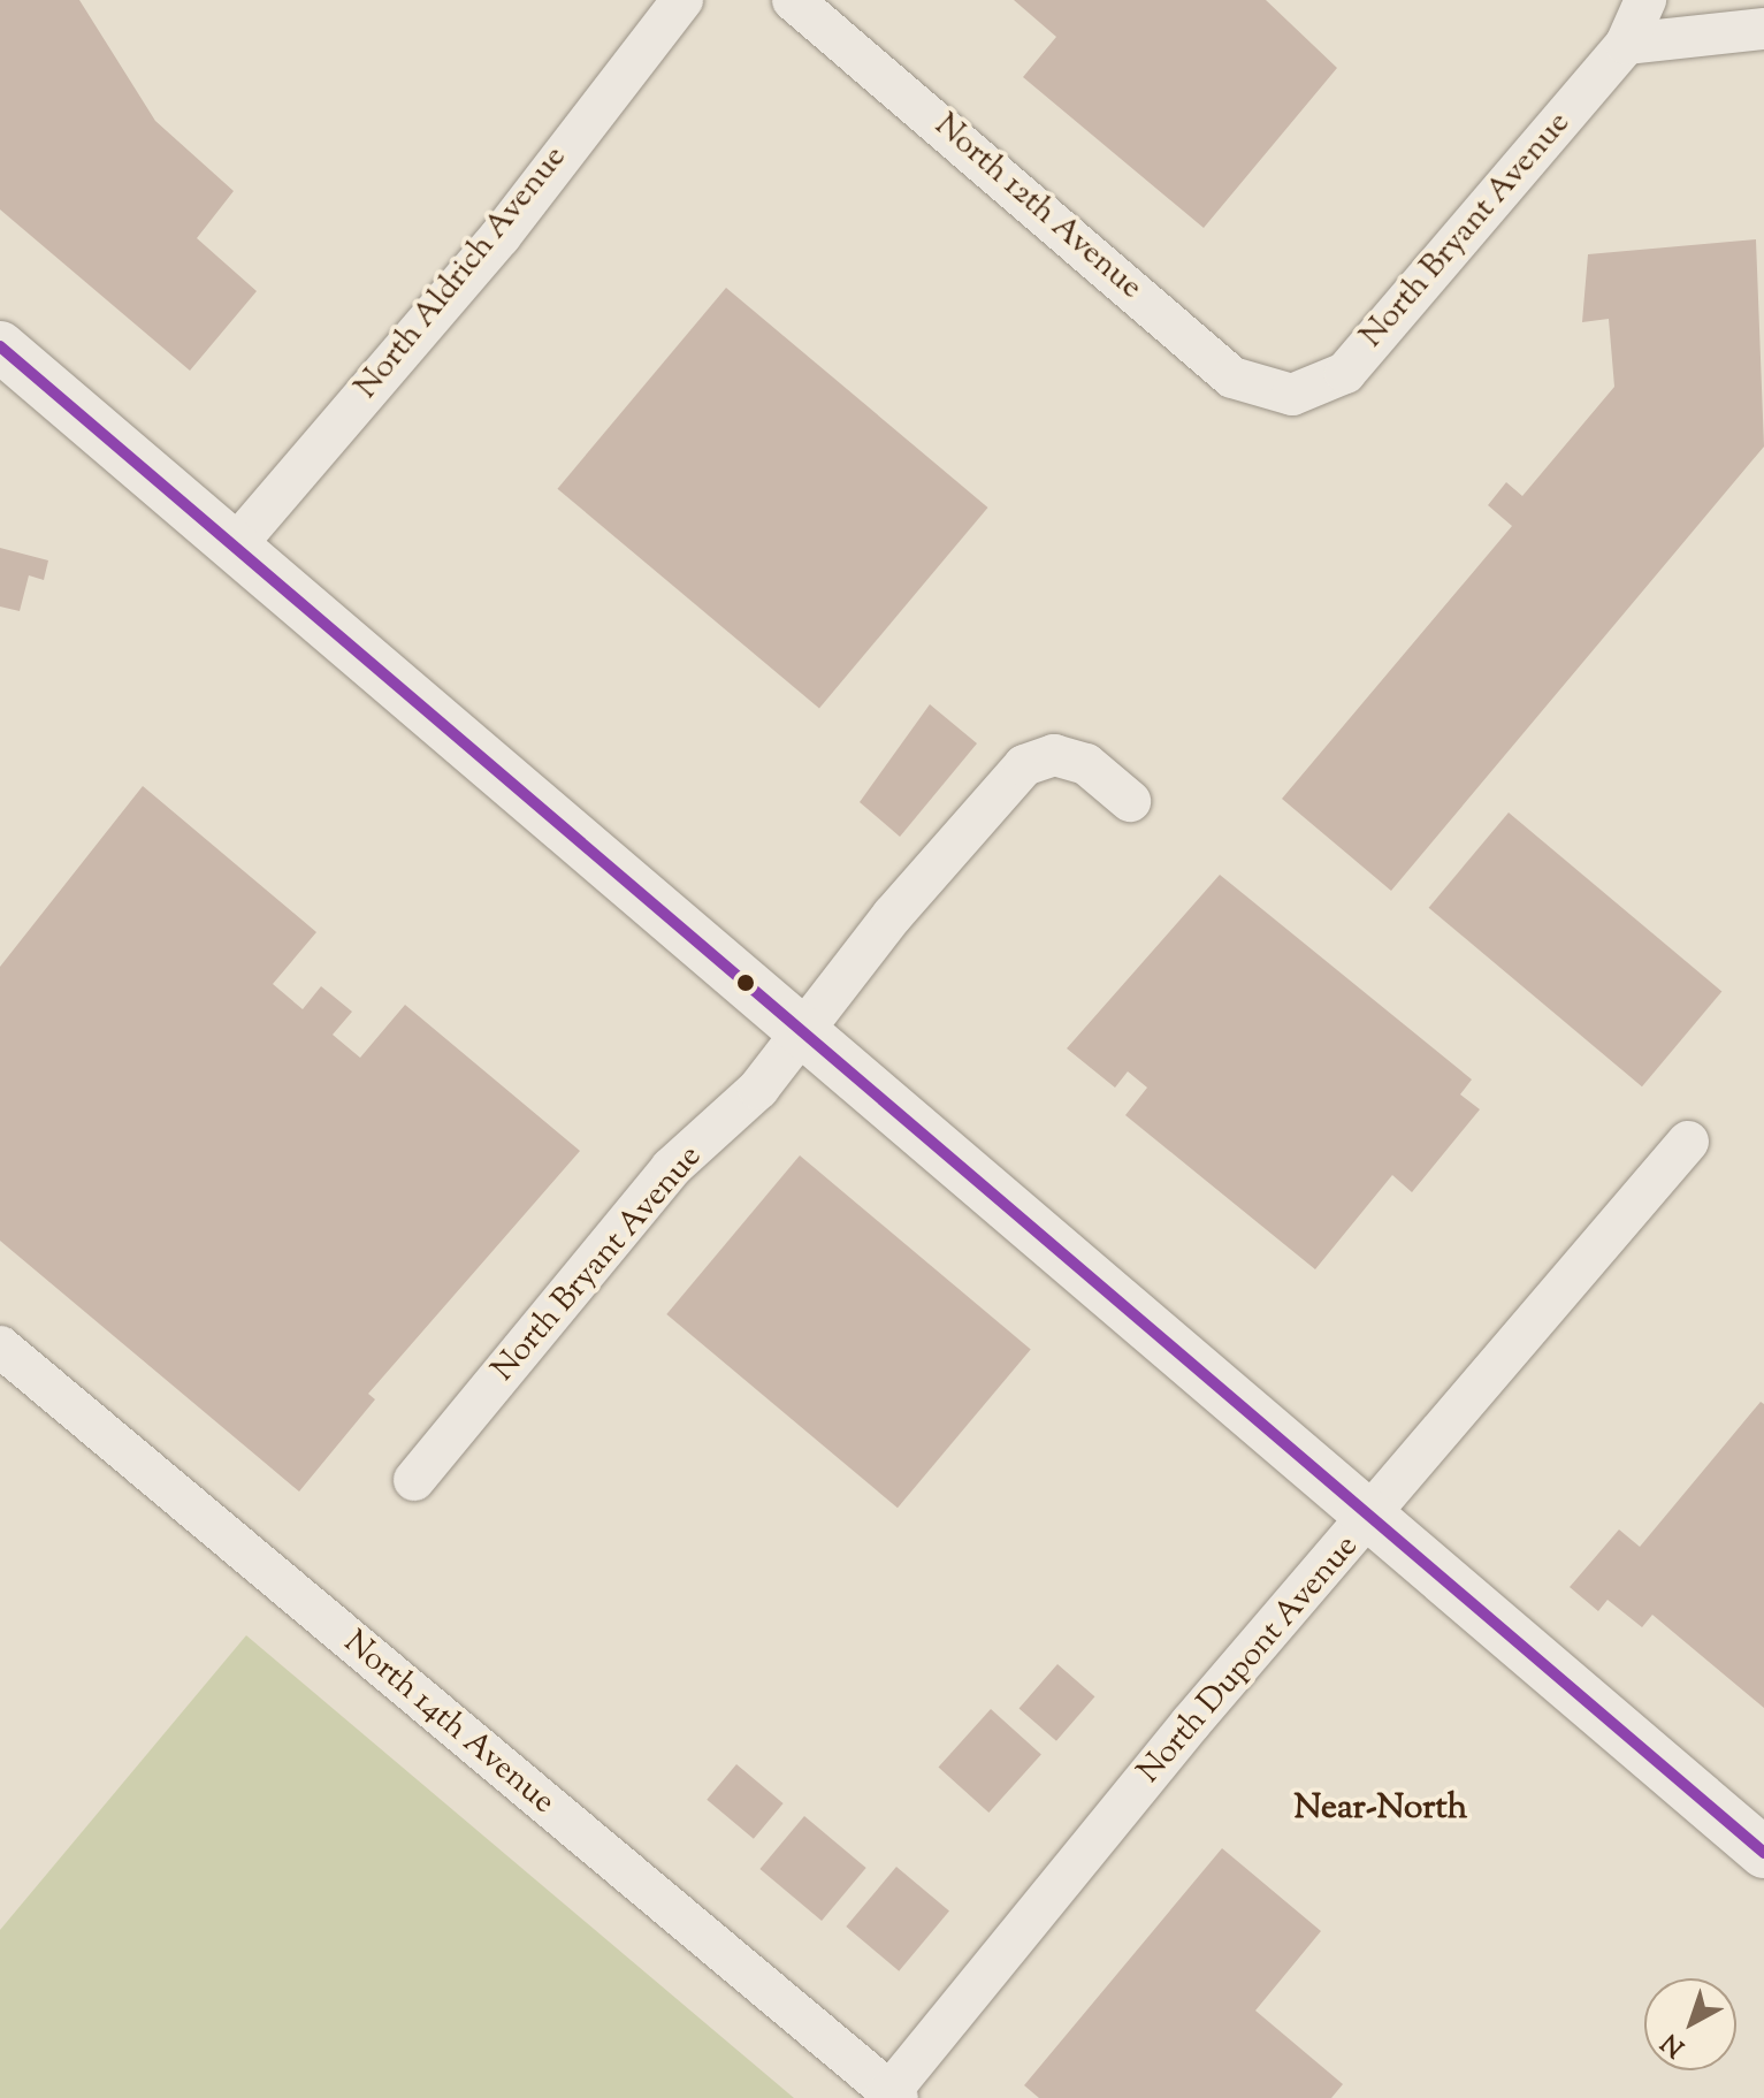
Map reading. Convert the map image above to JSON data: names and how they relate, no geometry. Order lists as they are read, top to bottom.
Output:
{
  "streets": {
    "street": [
      "North 12th Avenue",
      "North Bryant Avenue",
      "North Aldrich Avenue",
      "North Dupont Avenue",
      "North 14th Avenue"
    ]
  },
  "crossings": [
    ["North 12th Avenue", "North Bryant Avenue"],
    ["North Dupont Avenue", "North 14th Avenue"]
  ],
  "districts": ["Near-North"],
  "north": "bottom left"
}
